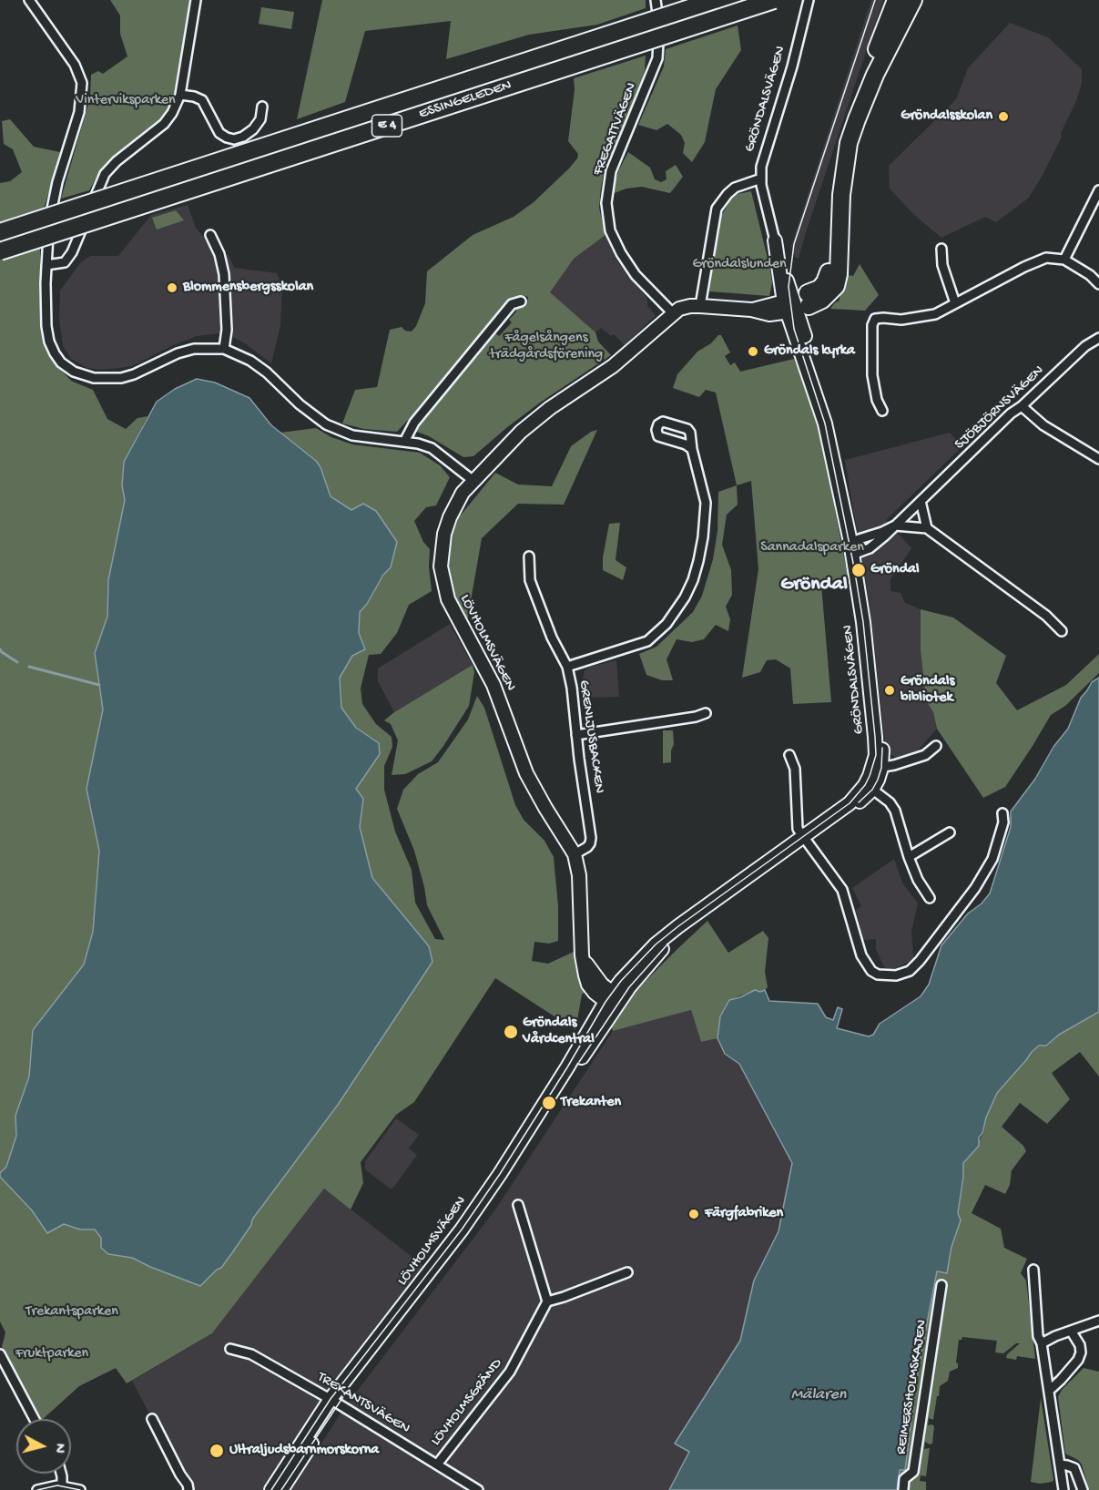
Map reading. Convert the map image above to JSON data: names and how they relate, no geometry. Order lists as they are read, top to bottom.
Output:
{
  "streets": {
    "highway": ["ESSINGELEDEN", "E 4"],
    "street": [
      "GRÖNDALSVÄGEN",
      "FREGATTVÄGEN",
      "SJÖBJÖRNSVÄGEN",
      "LÖVHOLMSVÄGEN",
      "GRENLJUSBACKEN",
      "REIMERSHOLMSKAJEN",
      "LÖVHOLMSGRÄND",
      "TREKANTSVÄGEN"
    ]
  },
  "crossings": [
    ["GRÖNDALSVÄGEN", "SJÖBJÖRNSVÄGEN"],
    ["GRÖNDALSVÄGEN", "LÖVHOLMSVÄGEN"],
    ["FREGATTVÄGEN", "LÖVHOLMSVÄGEN"],
    ["LÖVHOLMSVÄGEN", "GRENLJUSBACKEN"],
    ["LÖVHOLMSVÄGEN", "TREKANTSVÄGEN"],
    ["LÖVHOLMSGRÄND", "TREKANTSVÄGEN"]
  ],
  "districts": ["Gröndal"],
  "water": ["Mälaren"],
  "parks": [
    "Vinterviksparken",
    "Gröndalslunden",
    "Fågelsångens trädgårdsförening",
    "Sannadalsparken",
    "Trekantsparken",
    "Fruktparken"
  ],
  "places": [
    "Gröndalsskolan",
    "Blommensbergsskolan",
    "Gröndals kyrka",
    "Gröndal",
    "Gröndals bibliotek",
    "Gröndals Vårdcentral",
    "Trekanten",
    "Färgfabriken",
    "Ultraljudsbarnmorskorna"
  ],
  "north": "right"
}
